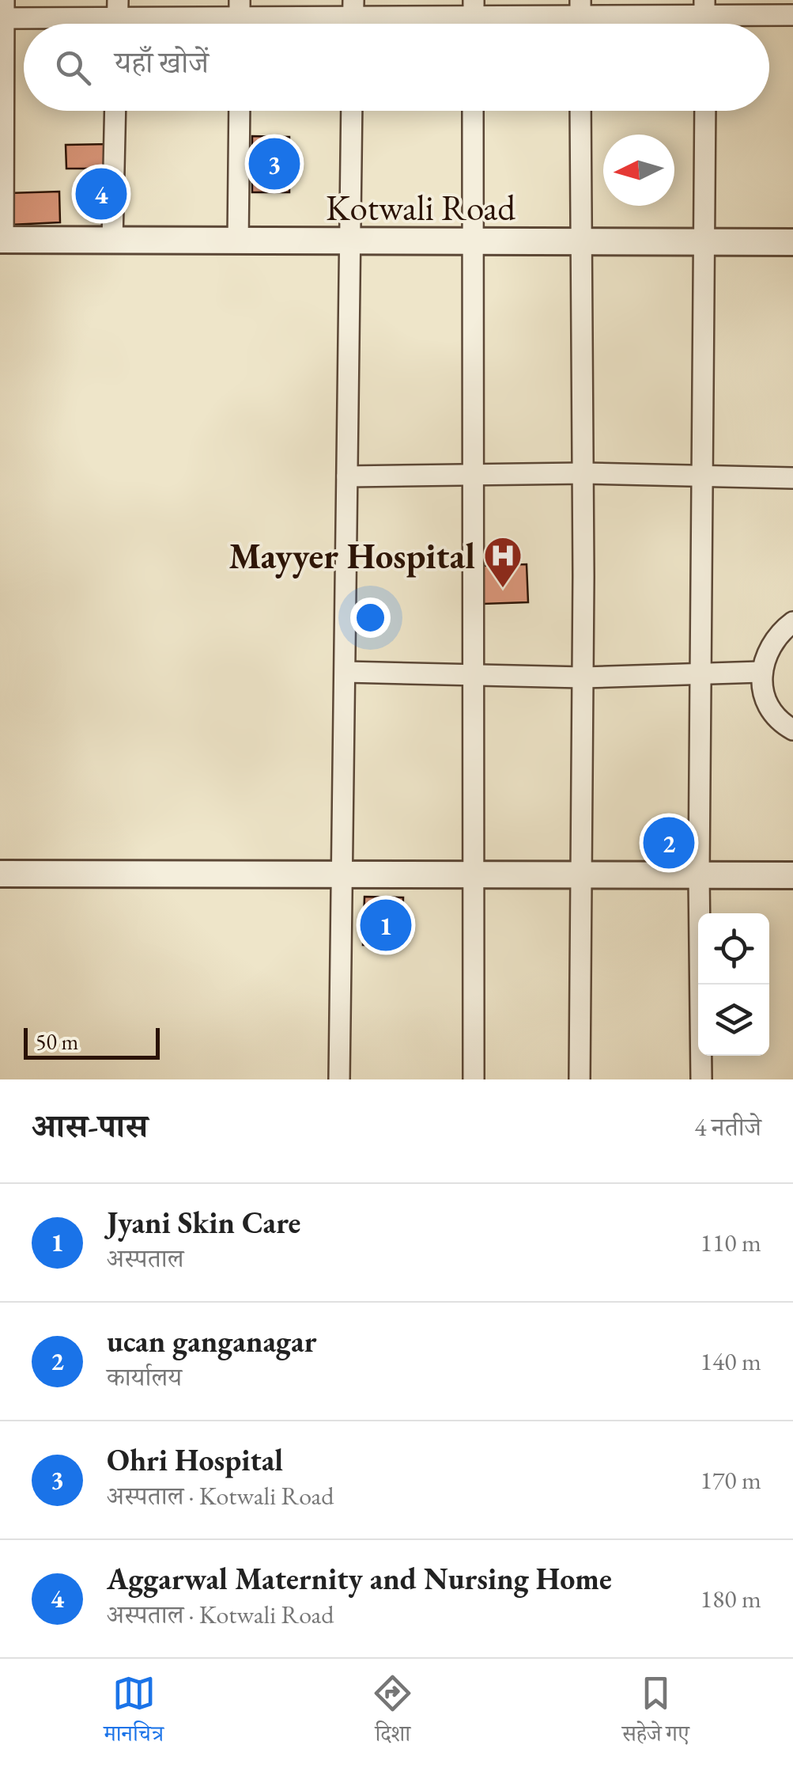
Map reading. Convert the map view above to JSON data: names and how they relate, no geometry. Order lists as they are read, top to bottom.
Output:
{
  "streets": {
    "street": ["Kotwali Road"]
  },
  "places": {
    "hospital": ["Mayyer Hospital"]
  },
  "scale_bar": "50 m",
  "north": "left",
  "page": {
    "search": "यहाँ खोजें",
    "pins": [
      "3",
      "4",
      "2",
      "1"
    ],
    "scale": "50 m",
    "heading": ["आस-पास", "4 नतीजे"],
    "list": [
      {
        "mark": "1",
        "name": "Jyani Skin Care",
        "note": "अस्पताल",
        "value": "110 m"
      },
      {
        "mark": "2",
        "name": "ucan ganganagar",
        "note": "कार्यालय",
        "value": "140 m"
      },
      {
        "mark": "3",
        "name": "Ohri Hospital",
        "note": "अस्पताल · Kotwali Road",
        "value": "170 m"
      },
      {
        "mark": "4",
        "name": "Aggarwal Maternity and Nursing Home",
        "note": "अस्पताल · Kotwali Road",
        "value": "180 m"
      }
    ],
    "nav": ["मानचित्र", "दिशा", "सहेजे गए"]
  }
}
